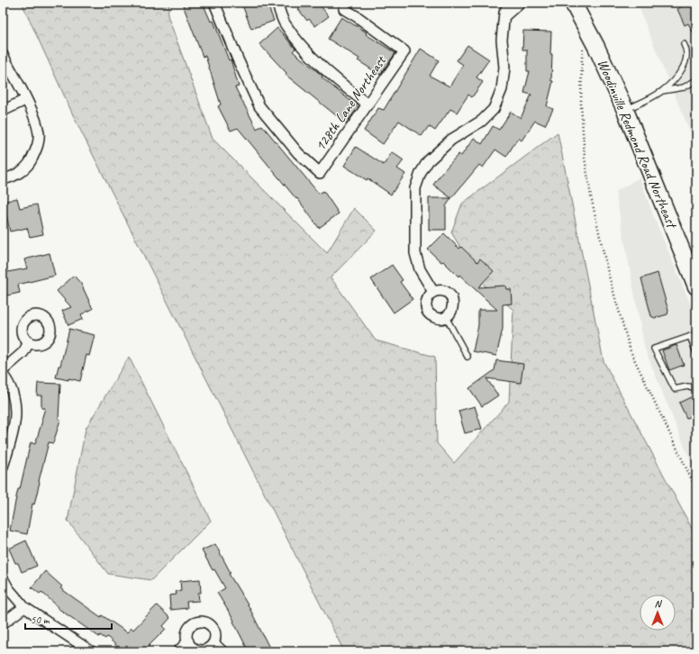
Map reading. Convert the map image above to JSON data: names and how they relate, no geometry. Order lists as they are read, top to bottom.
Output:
{
  "streets": {
    "main road": ["Woodinville Redmond Road Northeast"],
    "street": ["128th Lane Northeast"]
  },
  "scale_bar": "50 m",
  "north": "top"
}
